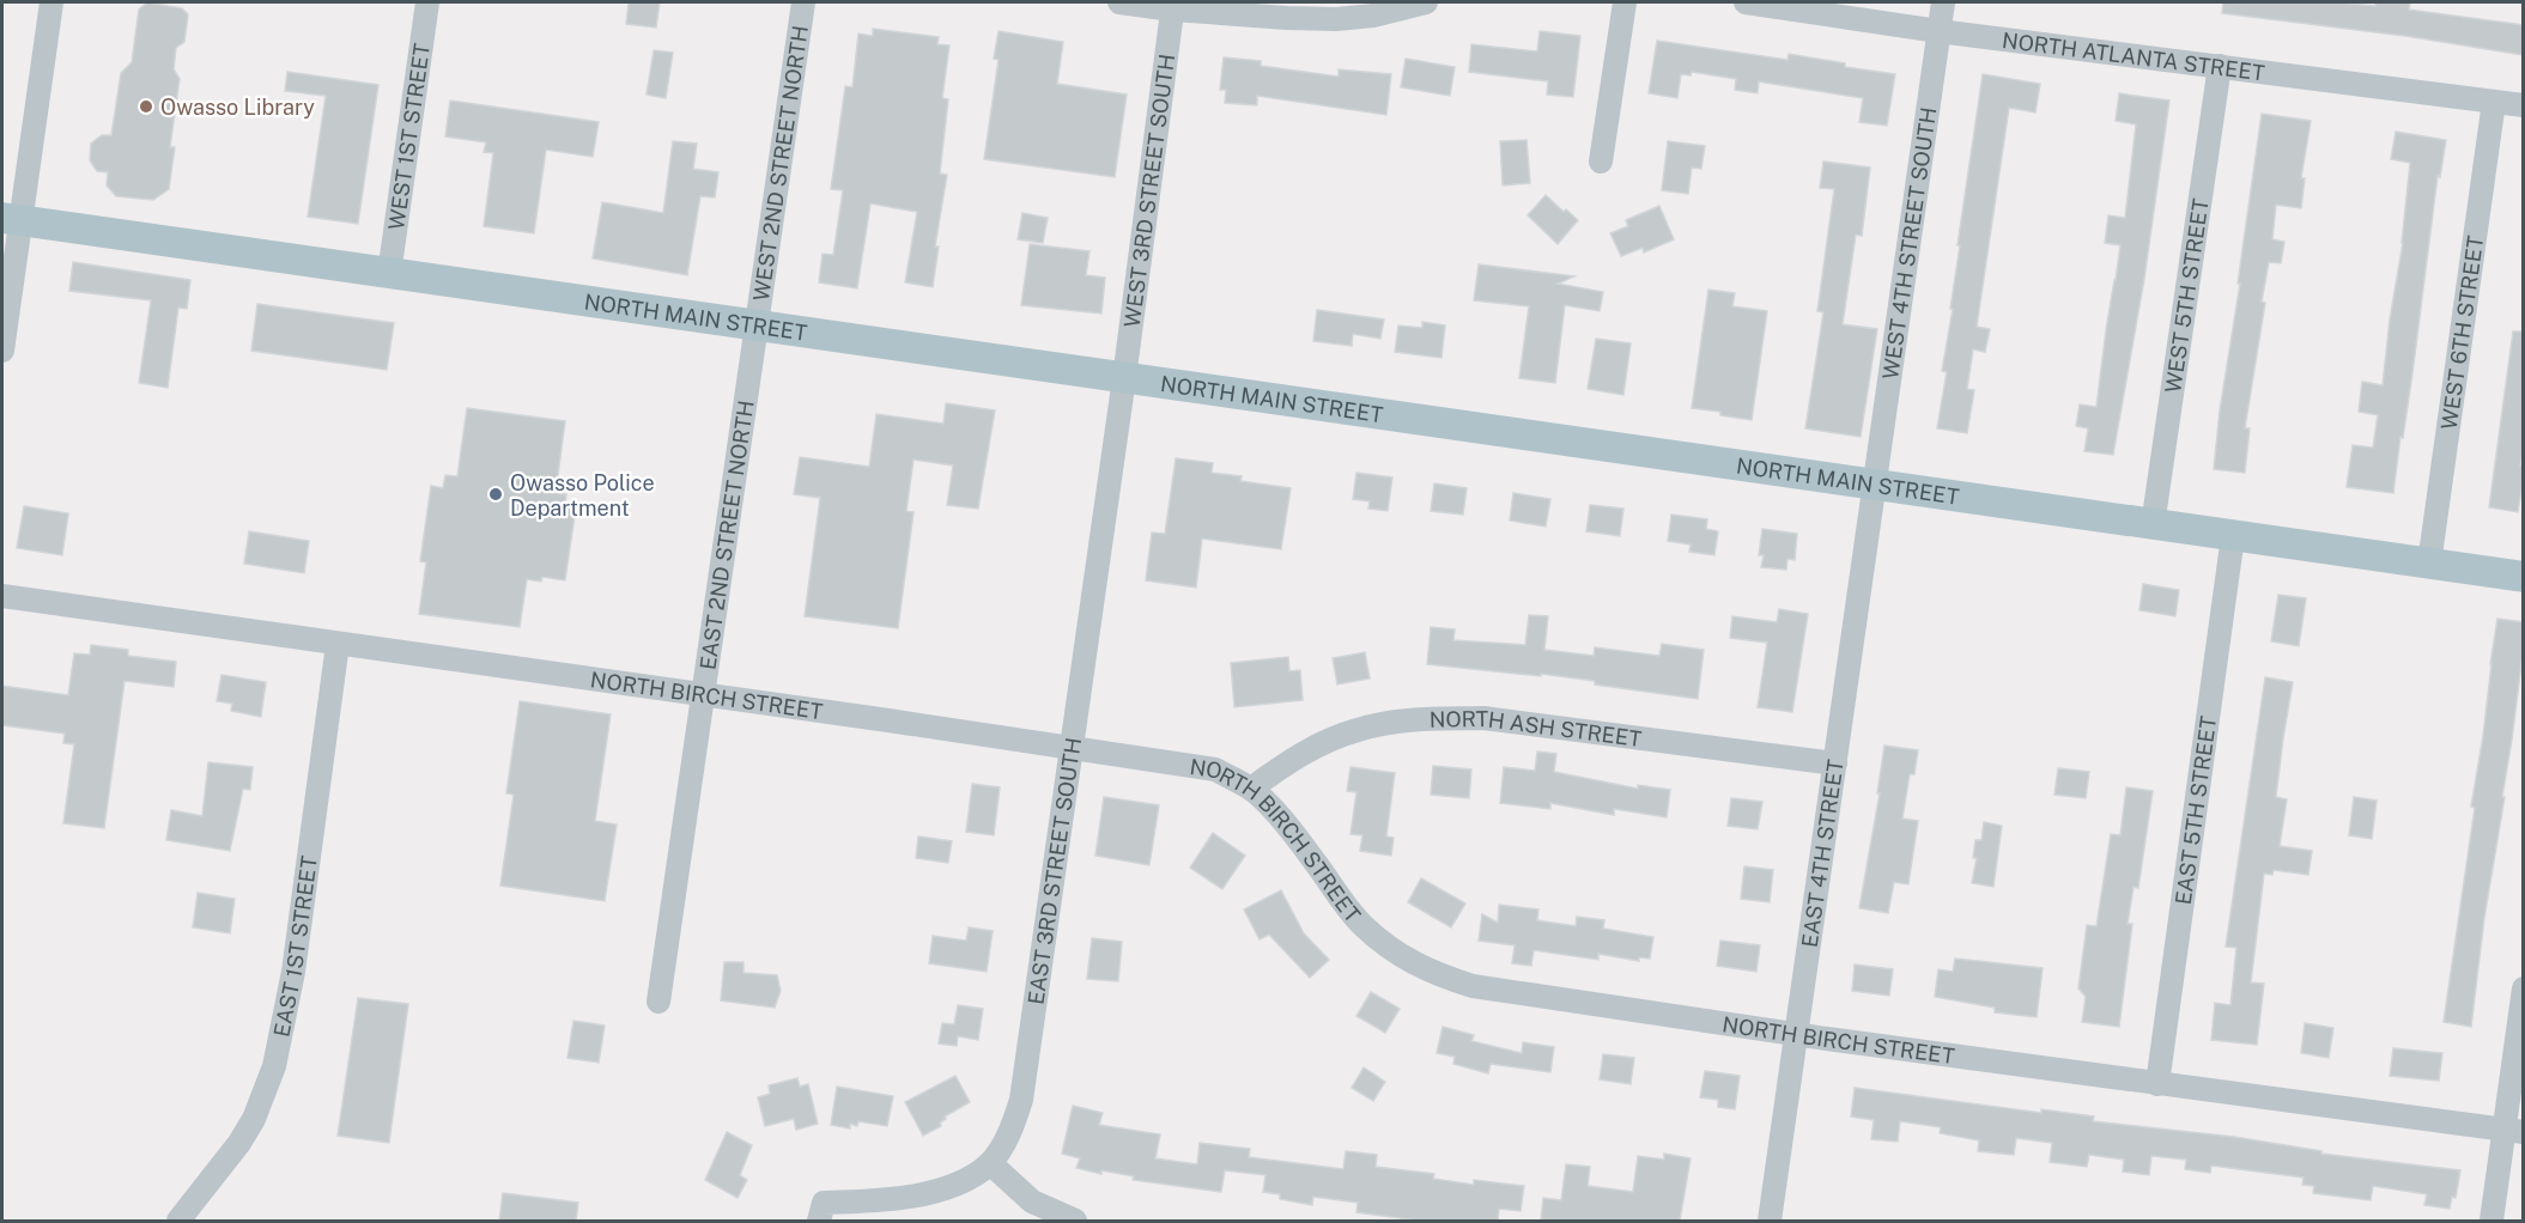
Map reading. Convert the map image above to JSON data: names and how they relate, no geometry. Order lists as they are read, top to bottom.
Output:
{
  "streets": {
    "main road": ["NORTH MAIN STREET"],
    "street": [
      "NORTH ATLANTA STREET",
      "WEST 1ST STREET",
      "WEST 2ND STREET NORTH",
      "WEST 3RD STREET SOUTH",
      "WEST 4TH STREET SOUTH",
      "WEST 5TH STREET",
      "WEST 6TH STREET",
      "EAST 2ND STREET NORTH",
      "NORTH BIRCH STREET",
      "NORTH ASH STREET",
      "EAST 5TH STREET",
      "EAST 4TH STREET",
      "EAST 3RD STREET SOUTH",
      "EAST 1ST STREET"
    ]
  },
  "crossings": [
    ["NORTH ATLANTA STREET", "WEST 4TH STREET SOUTH"],
    ["NORTH ATLANTA STREET", "WEST 5TH STREET"],
    ["NORTH ATLANTA STREET", "WEST 6TH STREET"],
    ["WEST 1ST STREET", "NORTH MAIN STREET"],
    ["WEST 2ND STREET NORTH", "NORTH MAIN STREET"],
    ["WEST 2ND STREET NORTH", "EAST 2ND STREET NORTH"],
    ["WEST 3RD STREET SOUTH", "NORTH MAIN STREET"],
    ["WEST 3RD STREET SOUTH", "EAST 3RD STREET SOUTH"],
    ["WEST 4TH STREET SOUTH", "NORTH MAIN STREET"],
    ["WEST 4TH STREET SOUTH", "EAST 4TH STREET"],
    ["WEST 5TH STREET", "NORTH MAIN STREET"],
    ["NORTH MAIN STREET", "WEST 6TH STREET"],
    ["NORTH MAIN STREET", "EAST 2ND STREET NORTH"],
    ["NORTH MAIN STREET", "EAST 5TH STREET"],
    ["NORTH MAIN STREET", "EAST 4TH STREET"],
    ["NORTH MAIN STREET", "EAST 3RD STREET SOUTH"],
    ["EAST 2ND STREET NORTH", "NORTH BIRCH STREET"],
    ["NORTH BIRCH STREET", "NORTH ASH STREET"],
    ["NORTH BIRCH STREET", "EAST 5TH STREET"],
    ["NORTH BIRCH STREET", "EAST 4TH STREET"],
    ["NORTH BIRCH STREET", "EAST 3RD STREET SOUTH"],
    ["NORTH BIRCH STREET", "EAST 1ST STREET"],
    ["NORTH ASH STREET", "EAST 4TH STREET"]
  ],
  "places": ["Owasso Library", "Owasso Police Department"]
}
